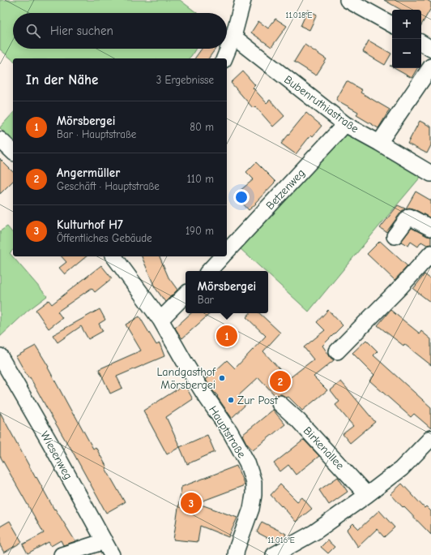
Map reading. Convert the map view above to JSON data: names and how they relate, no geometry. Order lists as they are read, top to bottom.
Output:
{
  "streets": {
    "street": [
      "Bubenruthiastraße",
      "Betzenweg",
      "Hauptstraße",
      "Birkenallee",
      "Wiesenweg"
    ]
  },
  "crossings": [
    ["Bubenruthiastraße", "Betzenweg"]
  ],
  "places": ["Landgasthof Mörsbergei", "Zur Post"],
  "page": {
    "map_buttons": ["+", "−"],
    "search": "Hier suchen",
    "heading": ["In der Nähe", "3 Ergebnisse"],
    "list": [
      {
        "mark": "1",
        "name": "Mörsbergei",
        "note": "Bar · Hauptstraße",
        "value": "80 m"
      },
      {
        "mark": "2",
        "name": "Angermüller",
        "note": "Geschäft · Hauptstraße",
        "value": "110 m"
      },
      {
        "mark": "3",
        "name": "Kulturhof H7",
        "note": "Öffentliches Gebäude",
        "value": "190 m"
      }
    ],
    "popup": ["Mörsbergei", "Bar"],
    "pins": ["1", "2", "3"]
  },
  "coordinates": ["11.018°E", "11.016°E"]
}
